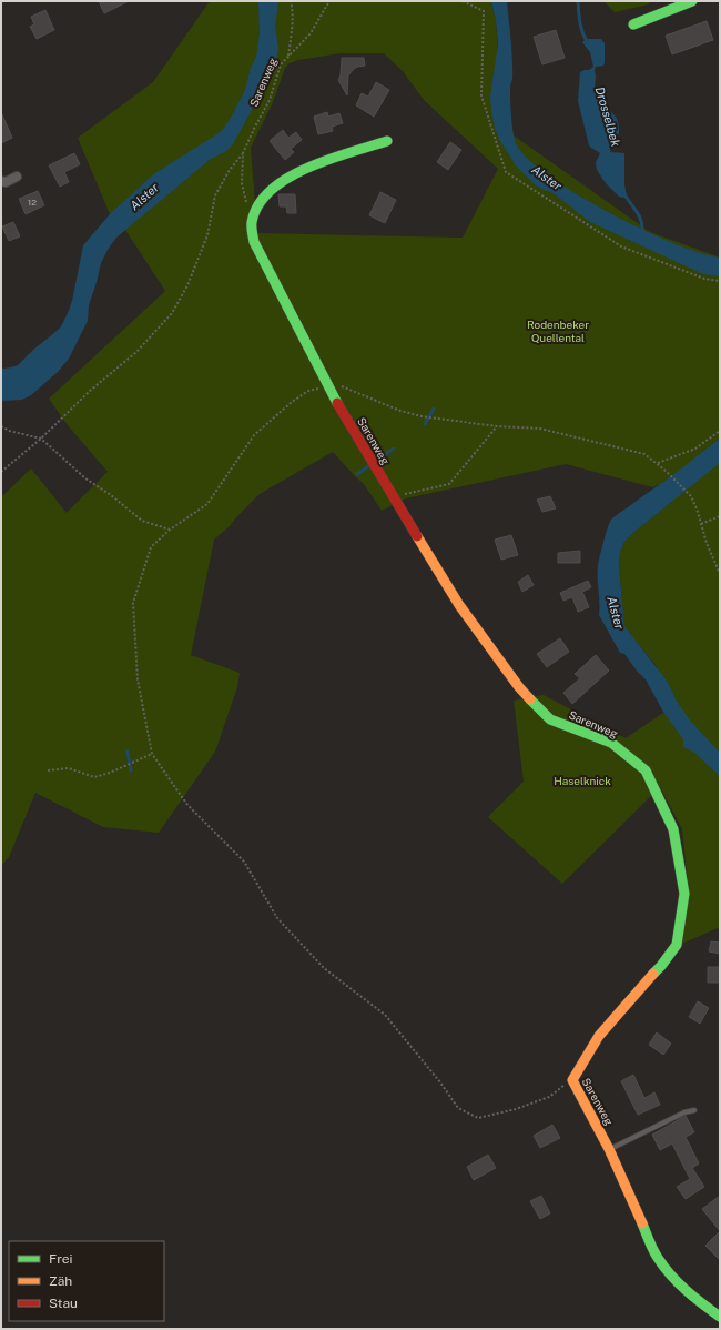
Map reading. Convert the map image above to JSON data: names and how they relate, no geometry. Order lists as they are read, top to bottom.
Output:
{
  "streets": {
    "street": ["Sarenweg"]
  },
  "water": ["Drosselbek", "Alster"],
  "parks": ["Rodenbeker Quellental", "Haselknick"],
  "house_numbers": ["12"],
  "legend": ["Frei", "Zäh", "Stau"]
}
